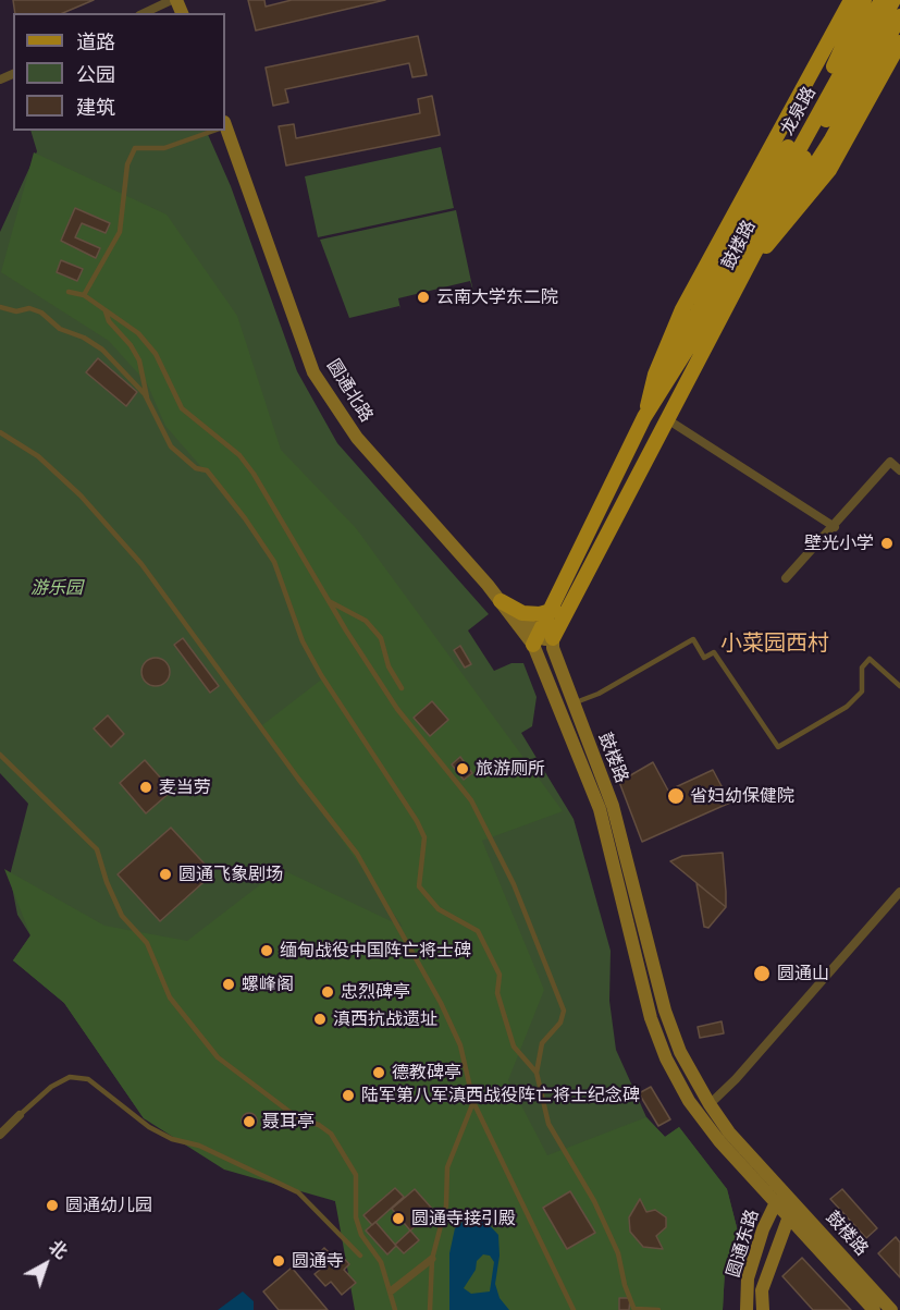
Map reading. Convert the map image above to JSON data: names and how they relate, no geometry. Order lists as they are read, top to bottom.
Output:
{
  "streets": {
    "main road": [
      "龙泉路",
      "鼓楼路",
      "圆通北路",
      "圆通东路"
    ]
  },
  "crossings": [
    ["龙泉路", "鼓楼路"],
    ["鼓楼路", "圆通北路"],
    ["鼓楼路", "圆通东路"]
  ],
  "districts": ["小菜园西村"],
  "parks": ["游乐园"],
  "places": [
    "云南大学东二院",
    "壁光小学",
    "旅游厕所",
    "麦当劳",
    "省妇幼保健院",
    "圆通飞象剧场",
    "缅甸战役中国阵亡将士碑",
    "圆通山",
    "螺峰阁",
    "忠烈碑亭",
    "滇西抗战遗址",
    "德教碑亭",
    "陆军第八军滇西战役阵亡将士纪念碑",
    "聂耳亭",
    "圆通幼儿园",
    "圆通寺接引殿",
    "圆通寺"
  ],
  "legend": ["道路", "公园", "建筑"],
  "north": "top right"
}
